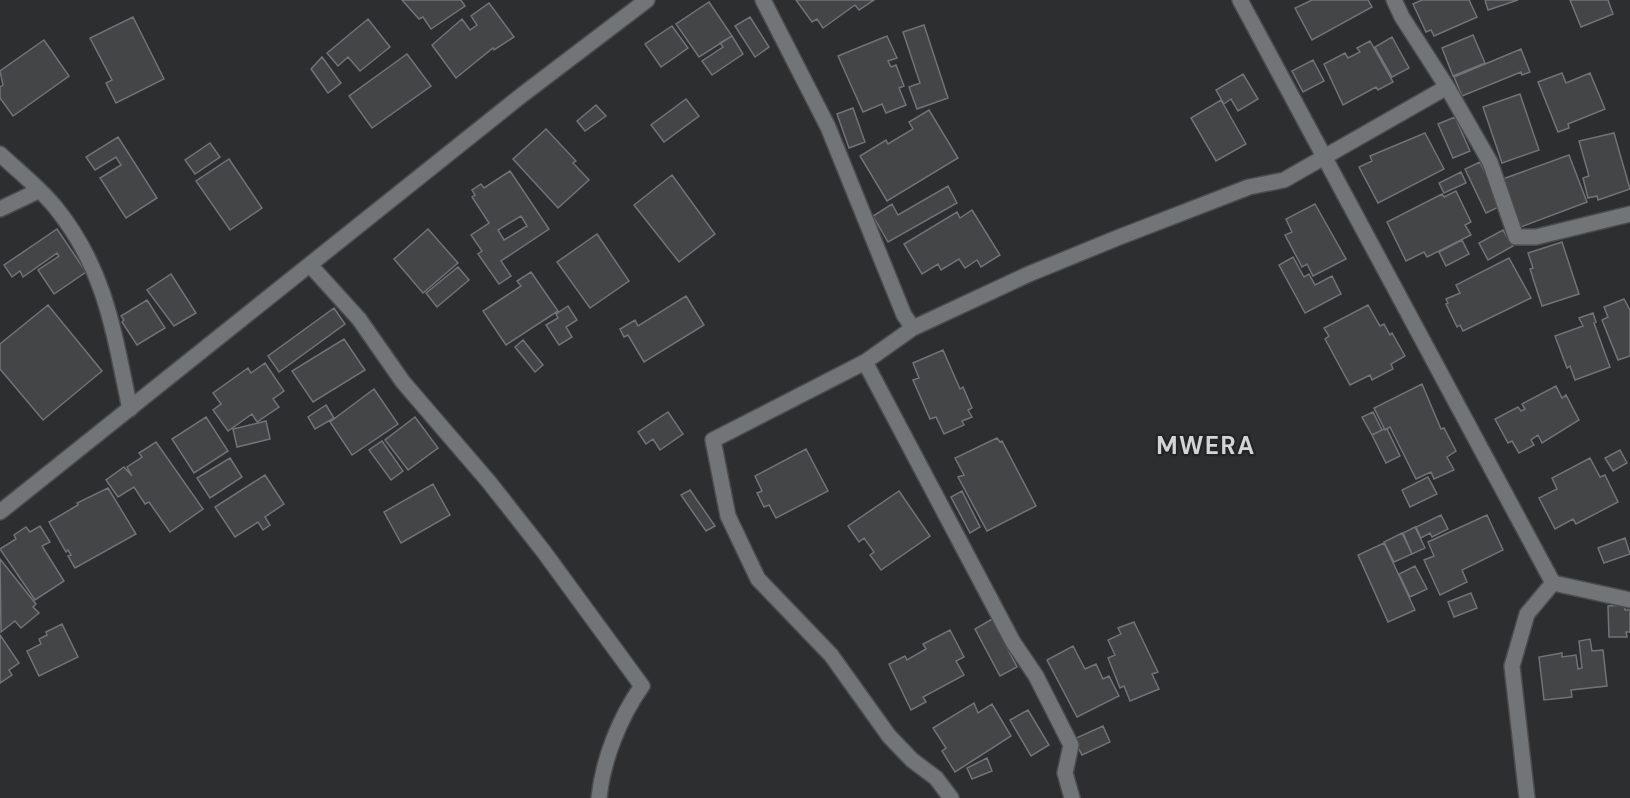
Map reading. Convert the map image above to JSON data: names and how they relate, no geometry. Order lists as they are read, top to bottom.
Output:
{
  "districts": ["MWERA"]
}
